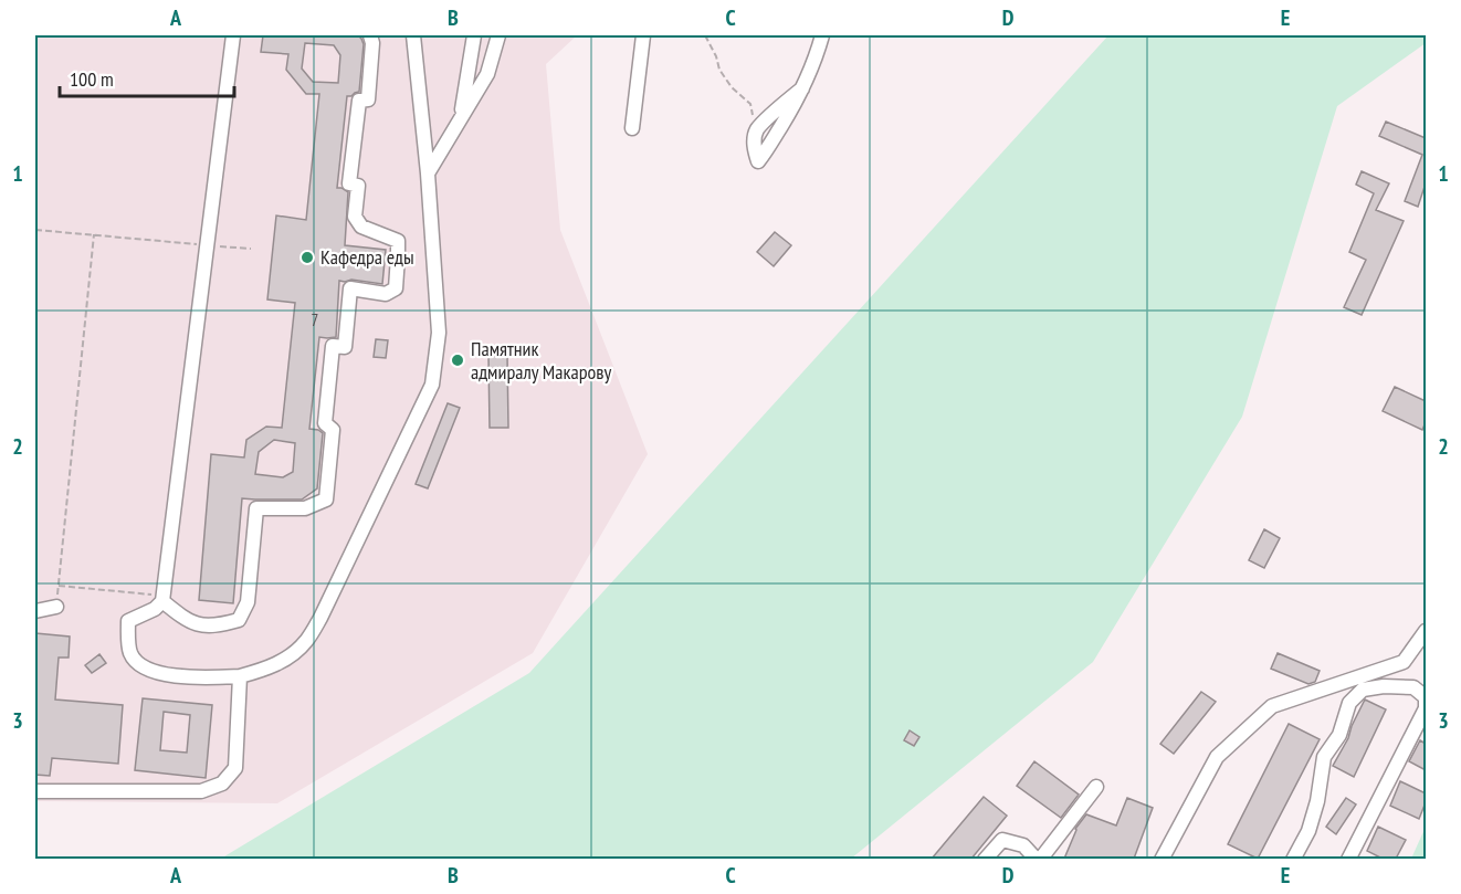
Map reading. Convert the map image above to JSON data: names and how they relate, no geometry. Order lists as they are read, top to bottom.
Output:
{
  "places": ["Кафедра еды", "Памятник адмиралу Макарову"],
  "house_numbers": ["7"],
  "scale_bar": "100 m",
  "grid": {
    "columns": [
      "A",
      "B",
      "C",
      "D",
      "E"
    ],
    "rows": ["1", "2", "3"]
  }
}
